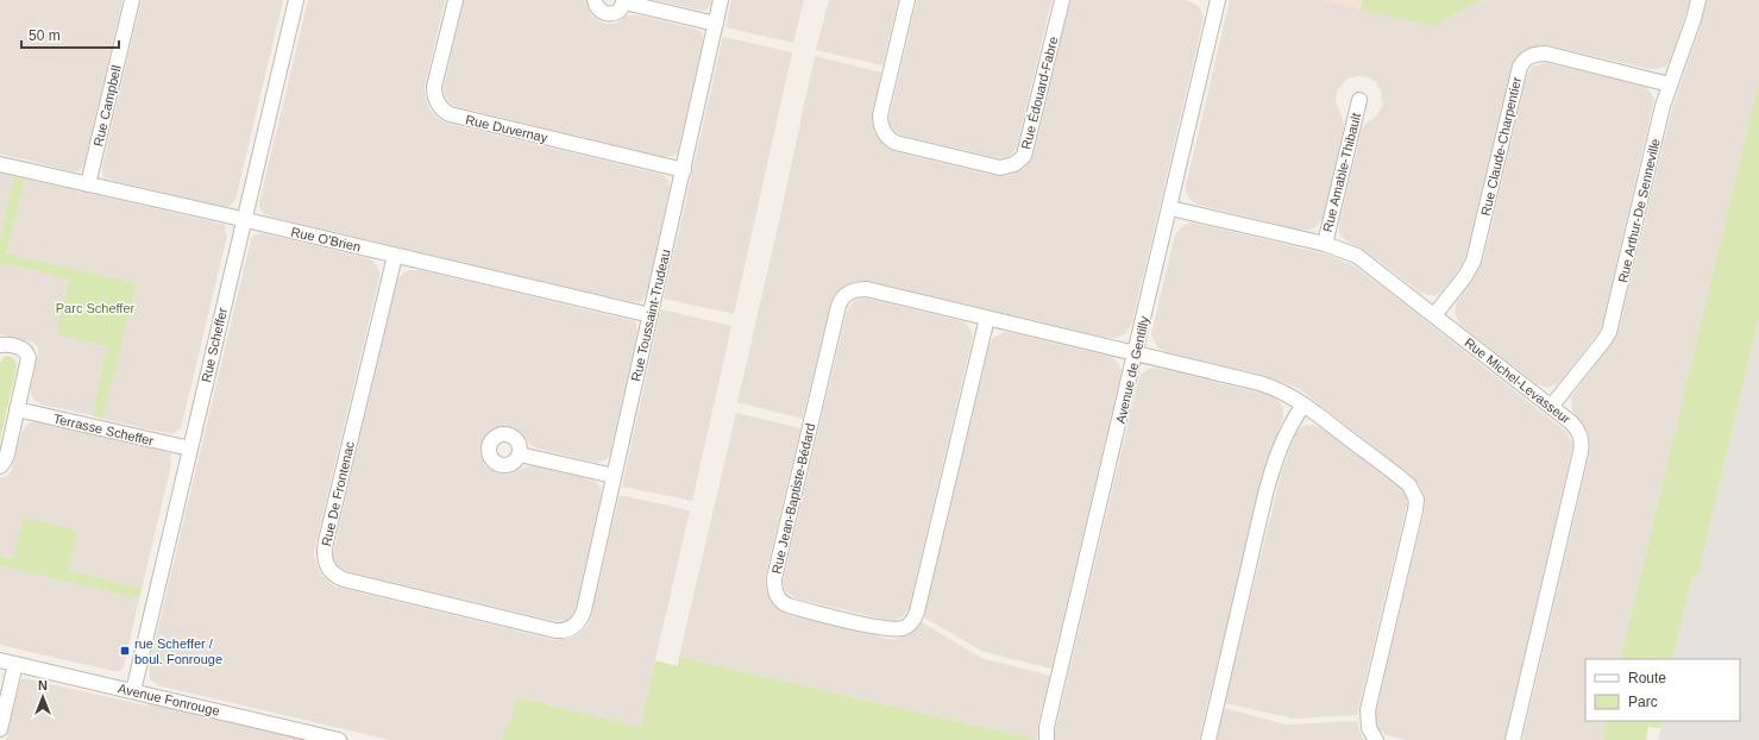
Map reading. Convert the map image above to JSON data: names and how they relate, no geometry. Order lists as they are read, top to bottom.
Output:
{
  "streets": {
    "street": [
      "Rue Édouard-Fabre",
      "Rue Campbell",
      "Rue Duvernay",
      "Rue Claude-Charpentier",
      "Rue Amable-Thibault",
      "Rue Arthur-De Senneville",
      "Rue O'Brien",
      "Rue Toussaint-Trudeau",
      "Rue Scheffer",
      "Avenue de Gentilly",
      "Rue Michel-Levasseur",
      "Terrasse Scheffer",
      "Rue De Frontenac",
      "Rue Jean-Baptiste-Bédard",
      "Avenue Fonrouge"
    ]
  },
  "crossings": [
    ["Rue Campbell", "Rue O'Brien"],
    ["Rue Duvernay", "Rue Toussaint-Trudeau"],
    ["Rue Claude-Charpentier", "Rue Arthur-De Senneville"],
    ["Rue Claude-Charpentier", "Rue Michel-Levasseur"],
    ["Rue Amable-Thibault", "Rue Michel-Levasseur"],
    ["Rue Arthur-De Senneville", "Rue Michel-Levasseur"],
    ["Rue O'Brien", "Rue Toussaint-Trudeau"],
    ["Rue O'Brien", "Rue Scheffer"],
    ["Rue O'Brien", "Rue De Frontenac"],
    ["Rue Toussaint-Trudeau", "Rue De Frontenac"],
    ["Rue Scheffer", "Terrasse Scheffer"],
    ["Rue Scheffer", "Avenue Fonrouge"],
    ["Avenue de Gentilly", "Rue Michel-Levasseur"],
    ["Avenue de Gentilly", "Rue Jean-Baptiste-Bédard"]
  ],
  "parks": ["Parc Scheffer"],
  "places": {
    "transit": ["rue Scheffer / boul. Fonrouge"]
  },
  "legend": ["Route", "Parc"],
  "scale_bar": "50 m",
  "north": "top"
}
